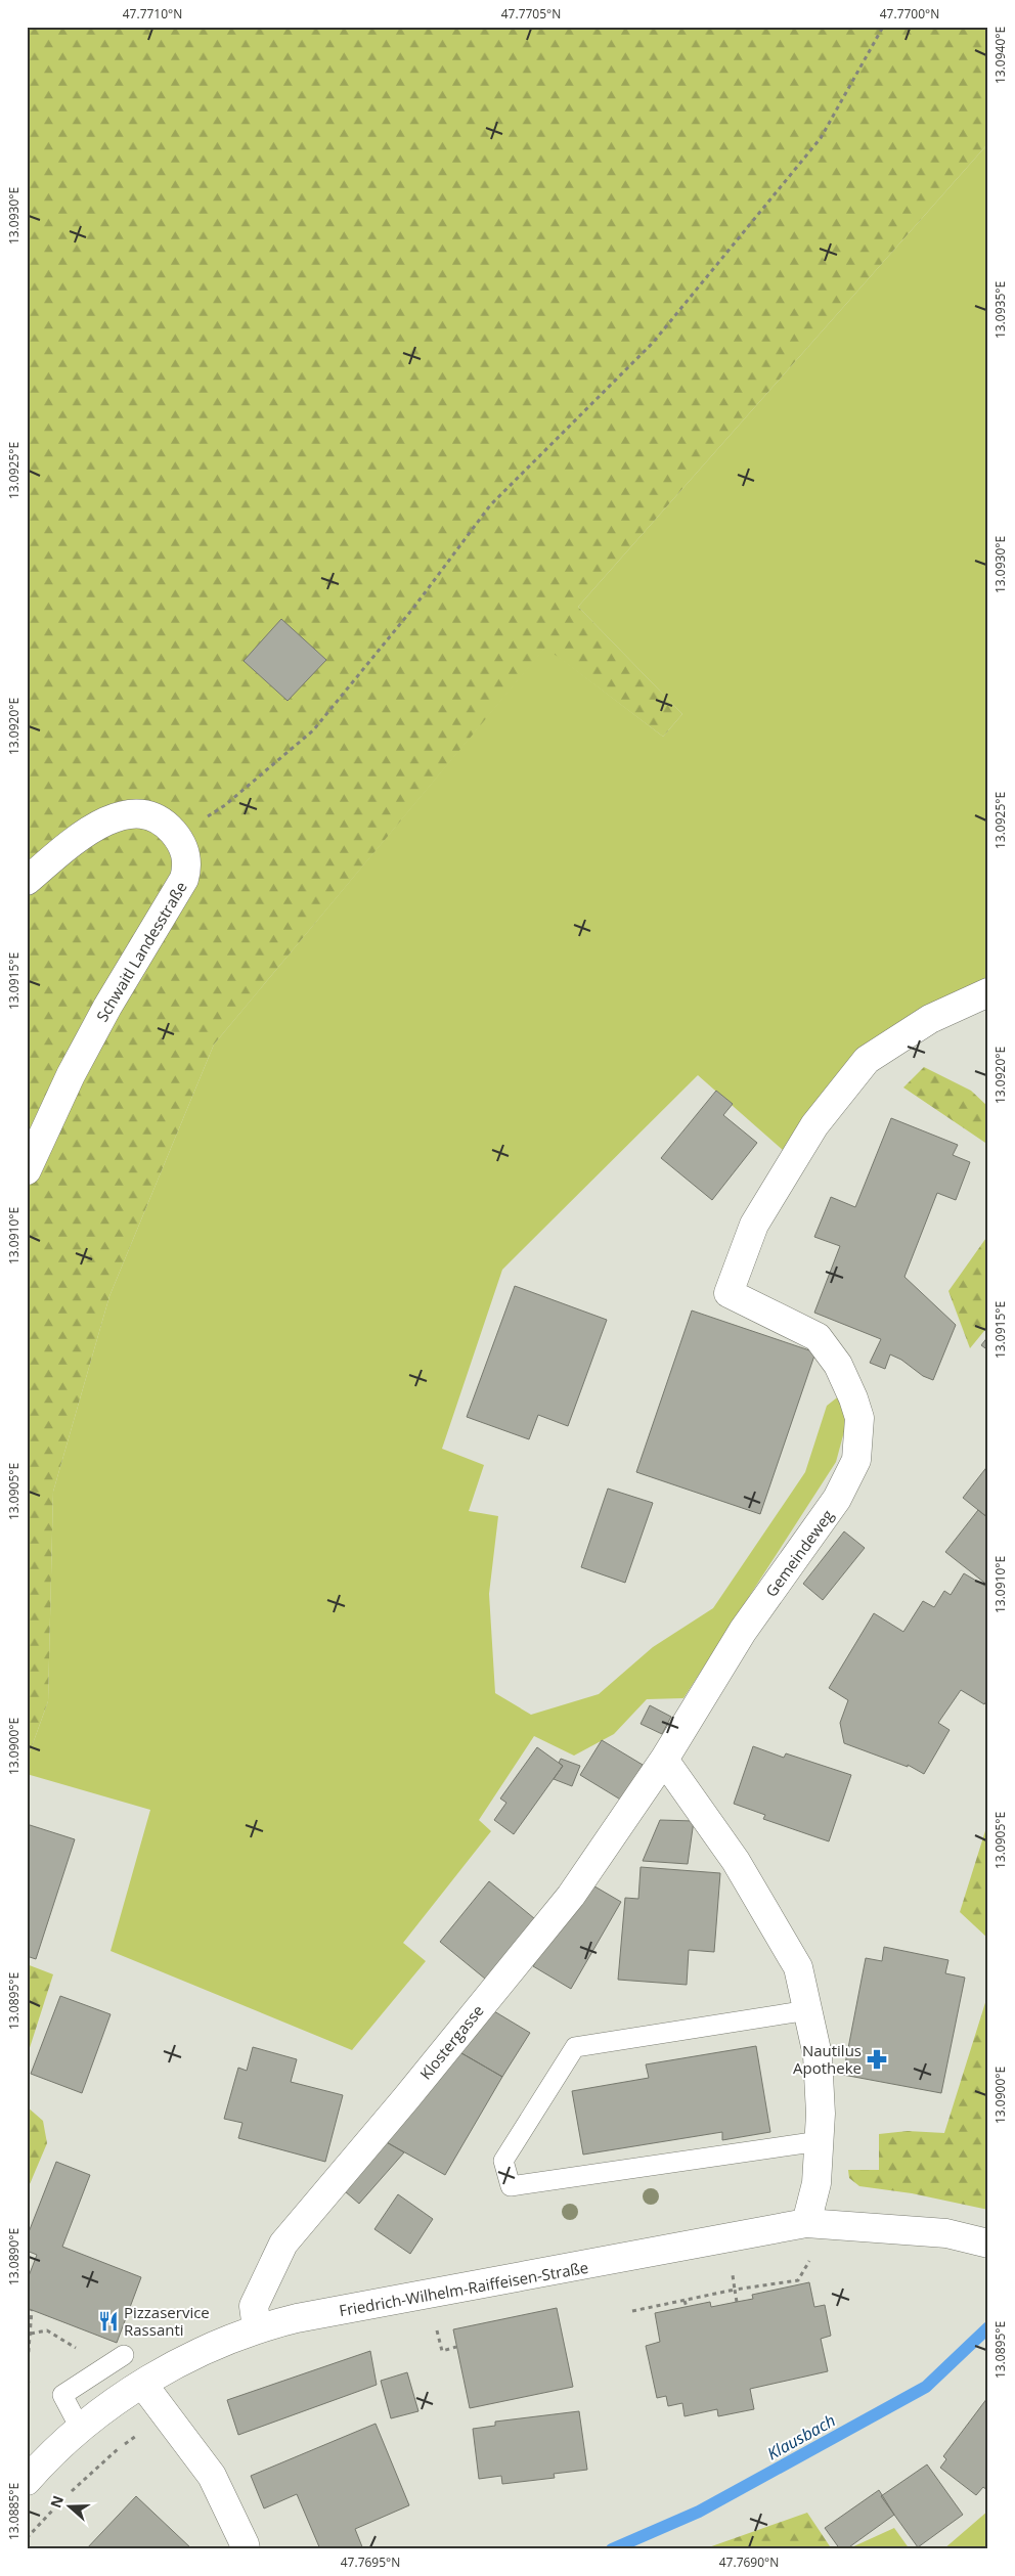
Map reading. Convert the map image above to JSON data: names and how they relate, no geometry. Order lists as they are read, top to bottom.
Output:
{
  "streets": {
    "street": [
      "Schwaitl Landesstraße",
      "Gemeindeweg",
      "Klostergasse",
      "Friedrich-Wilhelm-Raiffeisen-Straße"
    ]
  },
  "crossings": [
    ["Gemeindeweg", "Klostergasse"],
    ["Klostergasse", "Friedrich-Wilhelm-Raiffeisen-Straße"]
  ],
  "water": ["Klausbach"],
  "places": {
    "pharmacy": ["Nautilus Apotheke"],
    "restaurant": ["Pizzaservice Rassanti"]
  },
  "north": "left",
  "coordinates": [
    "47.7710°N",
    "47.7705°N",
    "47.7700°N",
    "13.0940°E",
    "13.0930°E",
    "13.0935°E",
    "13.0925°E",
    "13.0920°E",
    "13.0915°E",
    "13.0910°E",
    "13.0905°E",
    "13.0900°E",
    "13.0895°E",
    "13.0890°E",
    "13.0885°E",
    "47.7695°N",
    "47.7690°N"
  ]
}
